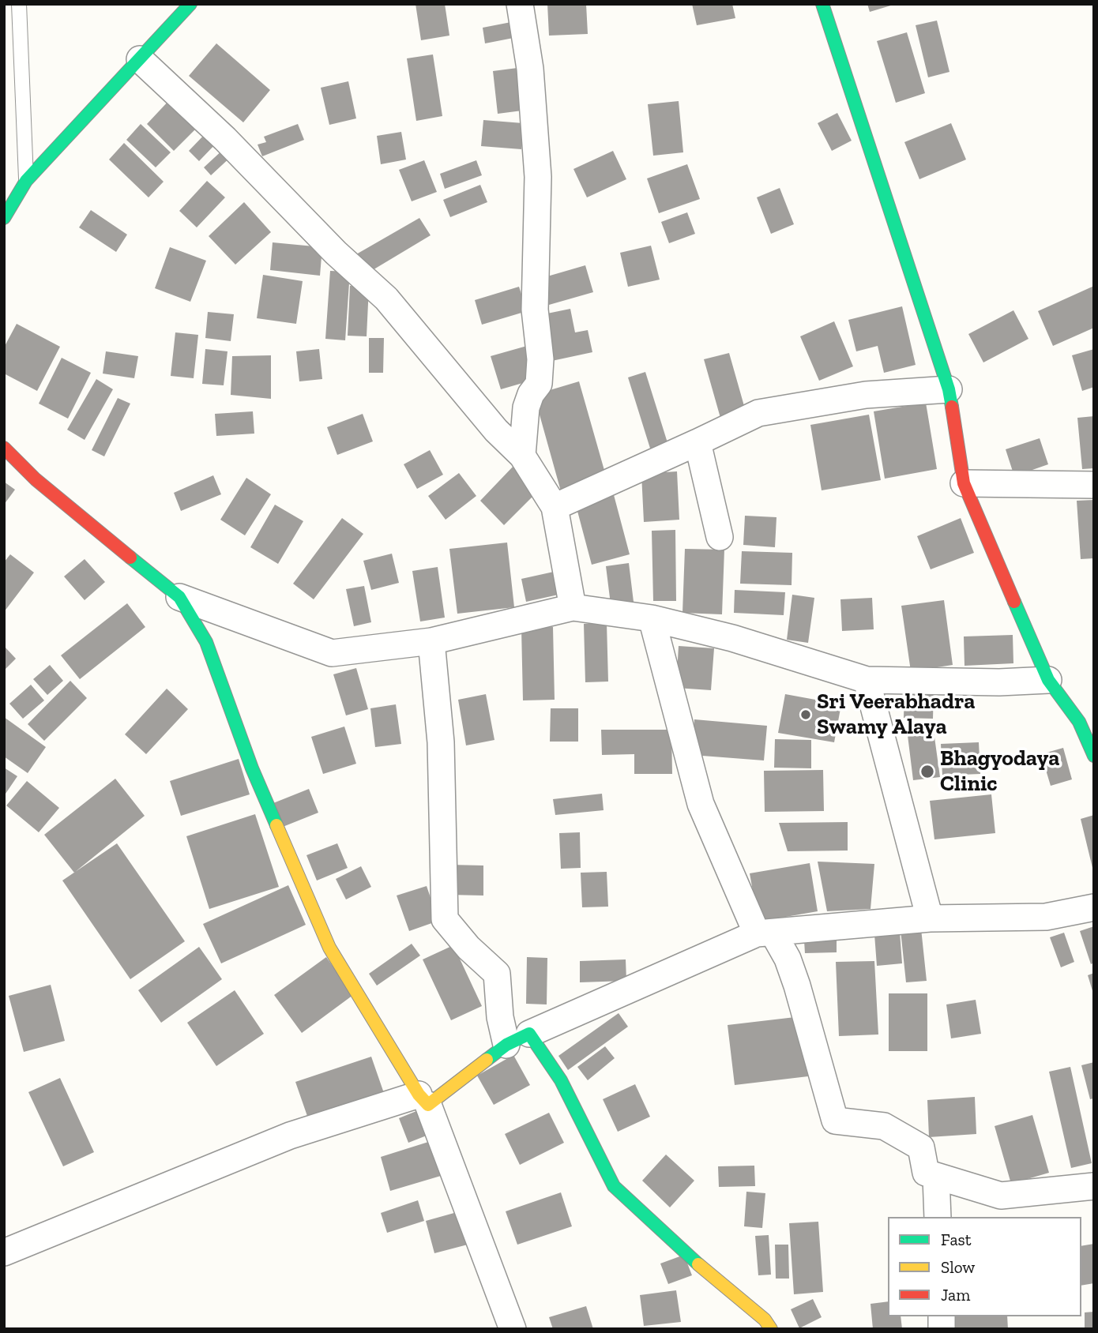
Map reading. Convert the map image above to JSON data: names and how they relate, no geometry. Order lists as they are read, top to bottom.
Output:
{
  "places": ["Sri Veerabhadra Swamy Alaya", "Bhagyodaya Clinic"],
  "legend": ["Fast", "Slow", "Jam"]
}
